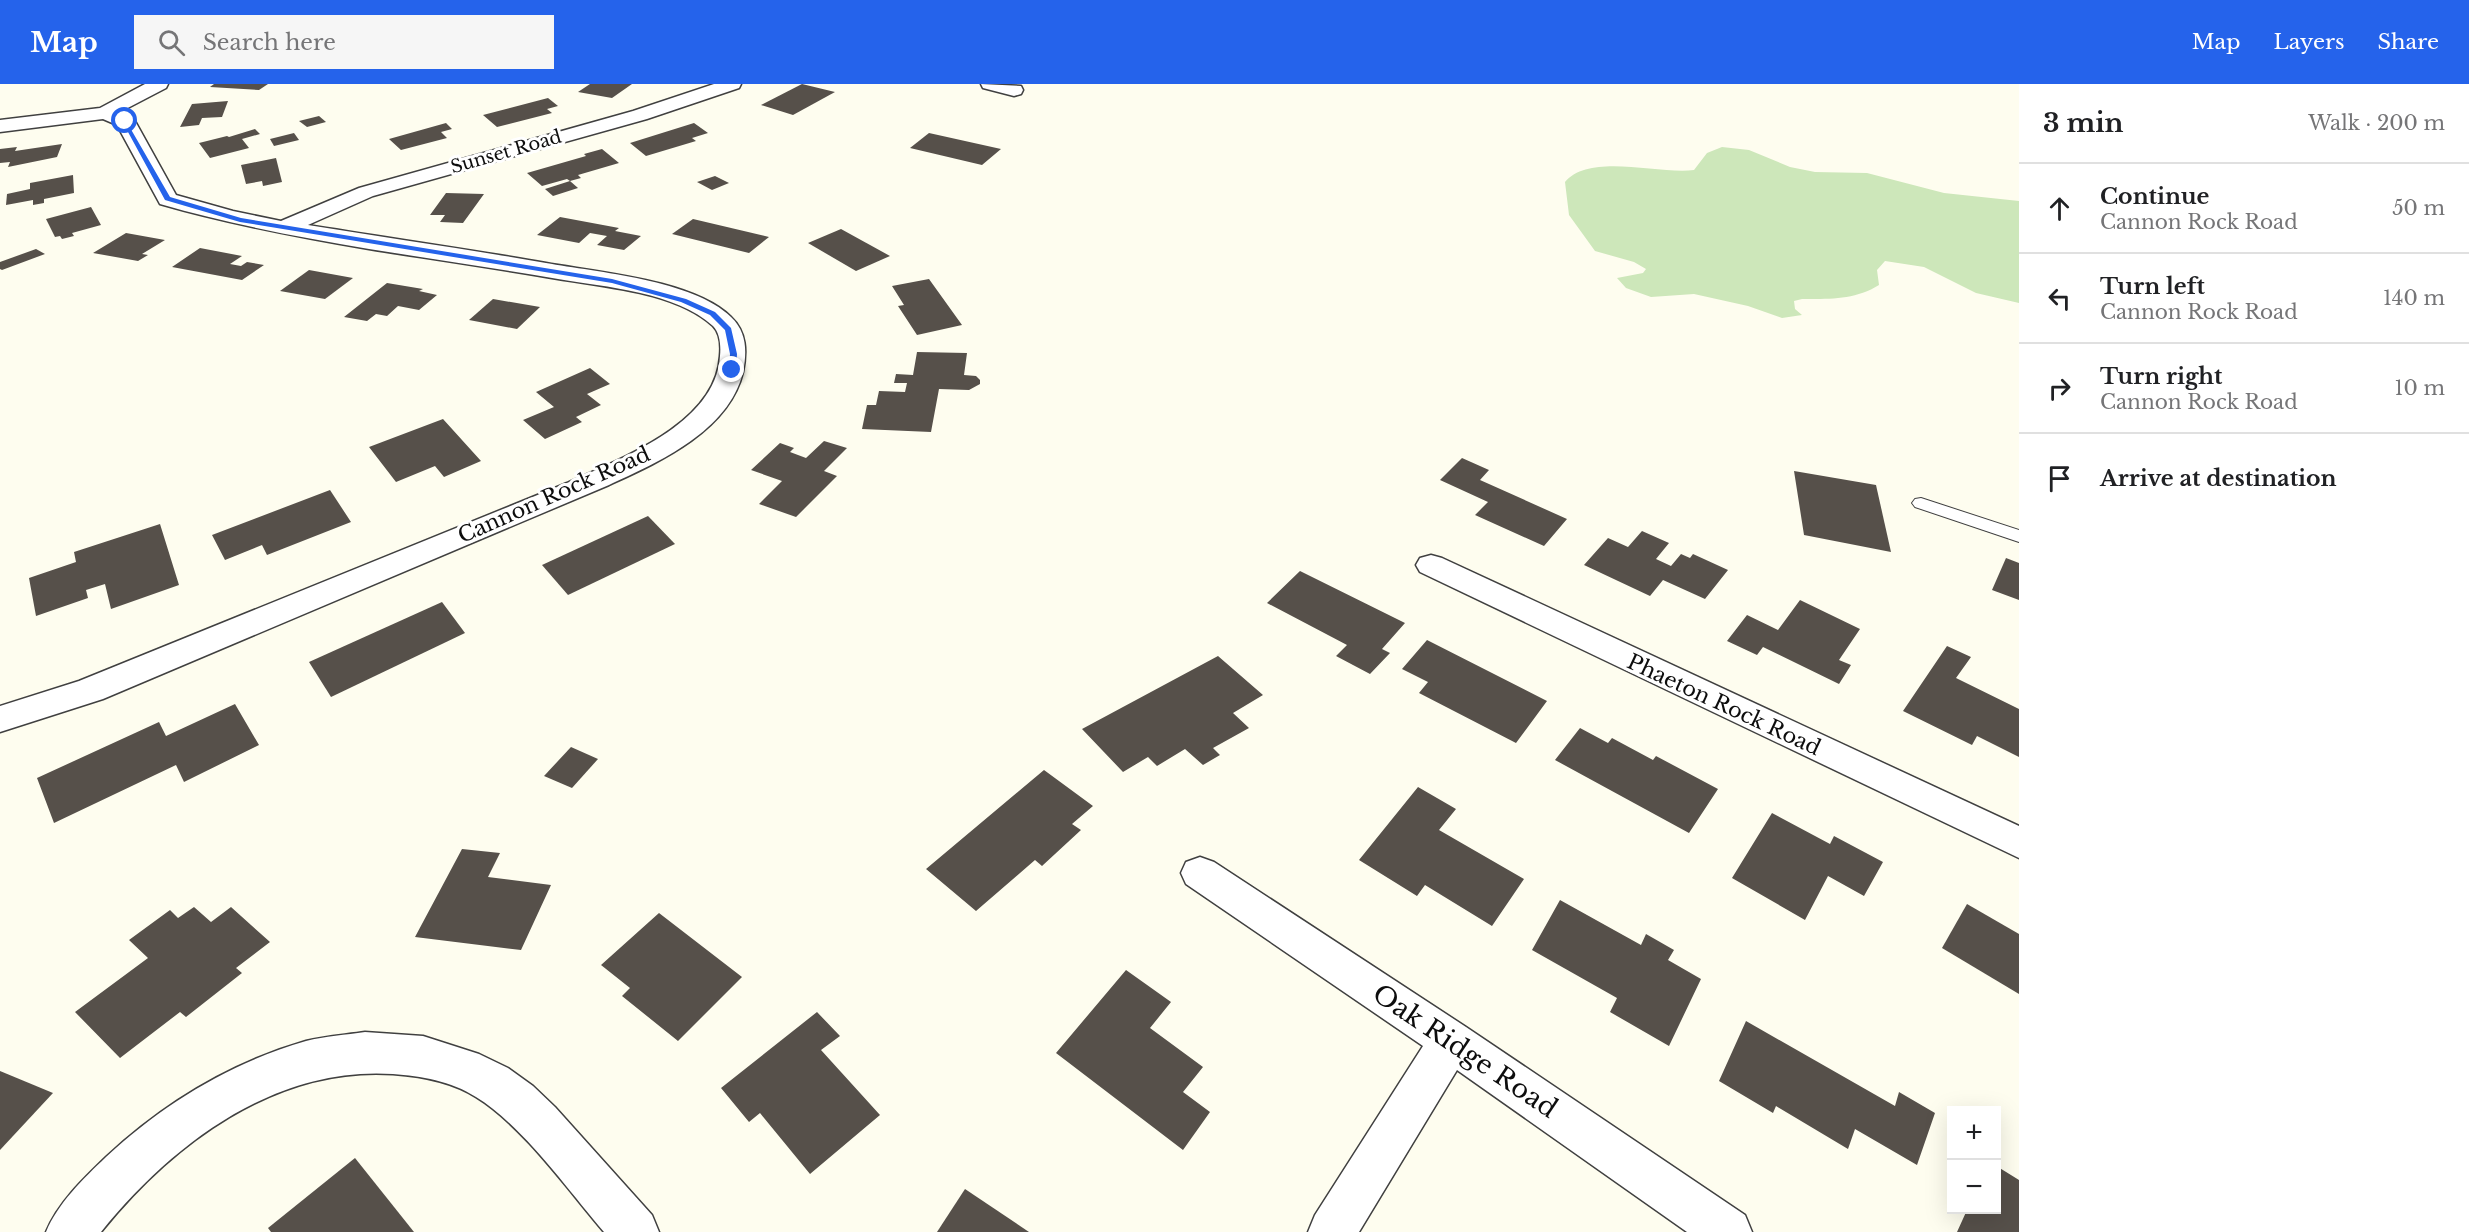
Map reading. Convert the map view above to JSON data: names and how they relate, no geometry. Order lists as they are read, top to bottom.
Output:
{
  "streets": {
    "street": [
      "Sunset Road",
      "Cannon Rock Road",
      "Phaeton Rock Road",
      "Oak Ridge Road"
    ]
  },
  "crossings": [
    ["Sunset Road", "Cannon Rock Road"]
  ],
  "page": {
    "header": "Map",
    "search": "Search here",
    "nav": ["Map", "Layers", "Share"],
    "heading": ["3 min", "Walk · 200 m"],
    "list": [
      ["Continue", "Cannon Rock Road", "50 m"],
      ["Turn left", "Cannon Rock Road", "140 m"],
      ["Turn right", "Cannon Rock Road", "10 m"],
      "Arrive at destination"
    ],
    "map_buttons": ["+", "−"]
  }
}
